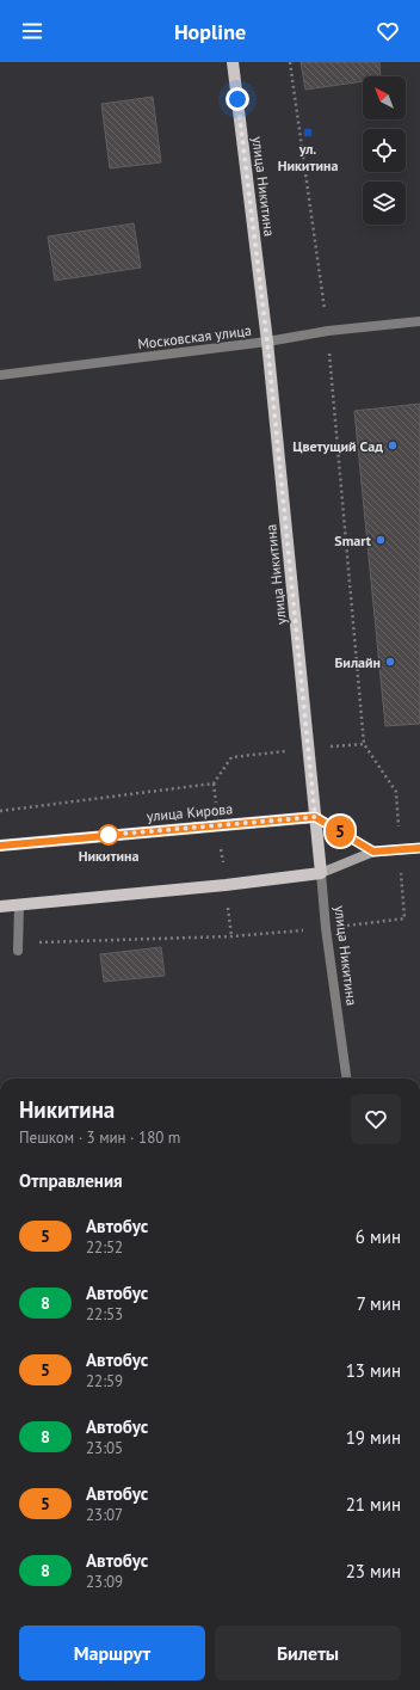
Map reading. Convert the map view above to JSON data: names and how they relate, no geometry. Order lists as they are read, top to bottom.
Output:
{
  "streets": {
    "main road": ["улица Никитина", "улица Кирова"],
    "street": ["Московская улица"]
  },
  "crossings": [
    ["улица Никитина", "Московская улица"],
    ["улица Никитина", "улица Кирова"]
  ],
  "places": {
    "transit": ["ул. Никитина"],
    "other": [
      "Цветущий Сад",
      "Smart",
      "Билайн",
      "Никитина"
    ]
  },
  "lines": ["bus line 5"],
  "north": "top left",
  "page": {
    "header": "Hopline",
    "on_map": "5",
    "heading": [
      ["Никитина", "Пешком · 3 мин · 180 m"],
      "Отправления"
    ],
    "list": [
      {
        "mark": "5",
        "name": "Автобус",
        "note": "22:52",
        "value": "6 мин"
      },
      {
        "mark": "8",
        "name": "Автобус",
        "note": "22:53",
        "value": "7 мин"
      },
      {
        "mark": "5",
        "name": "Автобус",
        "note": "22:59",
        "value": "13 мин"
      },
      {
        "mark": "8",
        "name": "Автобус",
        "note": "23:05",
        "value": "19 мин"
      },
      {
        "mark": "5",
        "name": "Автобус",
        "note": "23:07",
        "value": "21 мин"
      },
      {
        "mark": "8",
        "name": "Автобус",
        "note": "23:09",
        "value": "23 мин"
      }
    ],
    "buttons": ["Маршрут", "Билеты"]
  }
}
